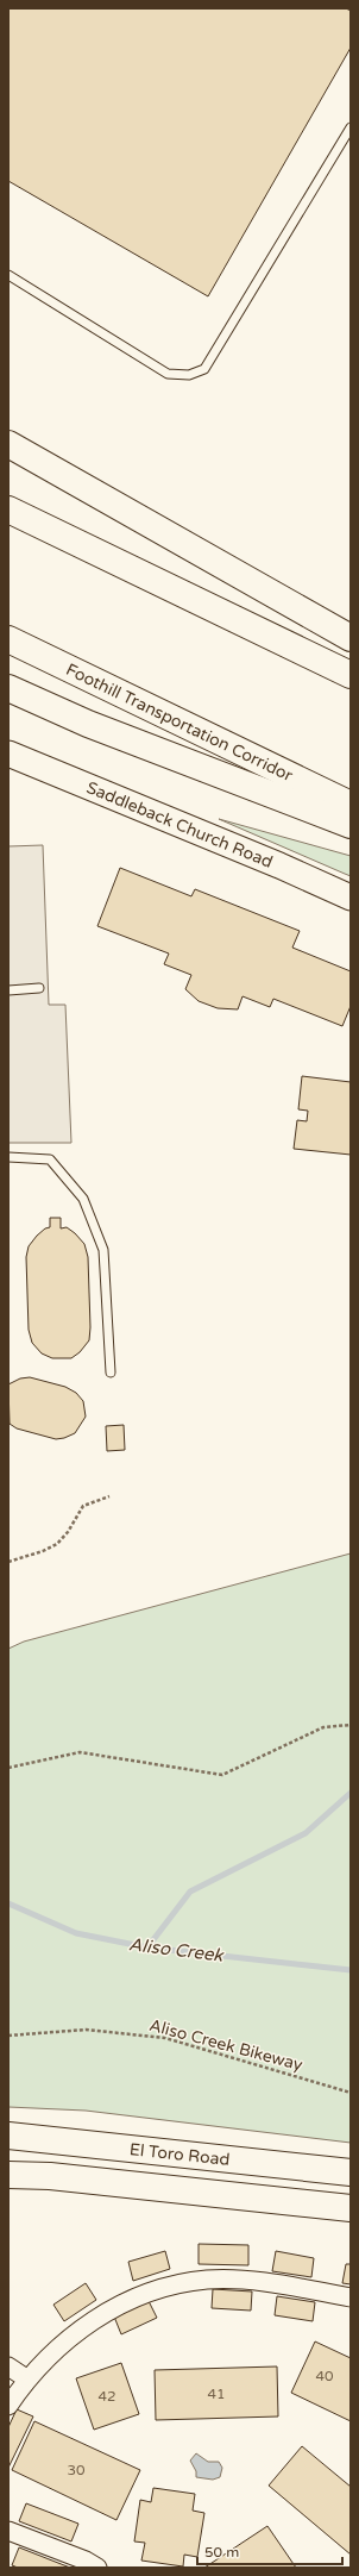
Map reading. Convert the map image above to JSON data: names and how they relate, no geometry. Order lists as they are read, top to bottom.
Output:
{
  "streets": {
    "main road": ["Foothill Transportation Corridor", "Saddleback Church Road", "El Toro Road"],
    "path": ["Aliso Creek Bikeway"]
  },
  "water": ["Aliso Creek"],
  "house_numbers": [
    "40",
    "41",
    "42",
    "30"
  ],
  "scale_bar": "50 m"
}
